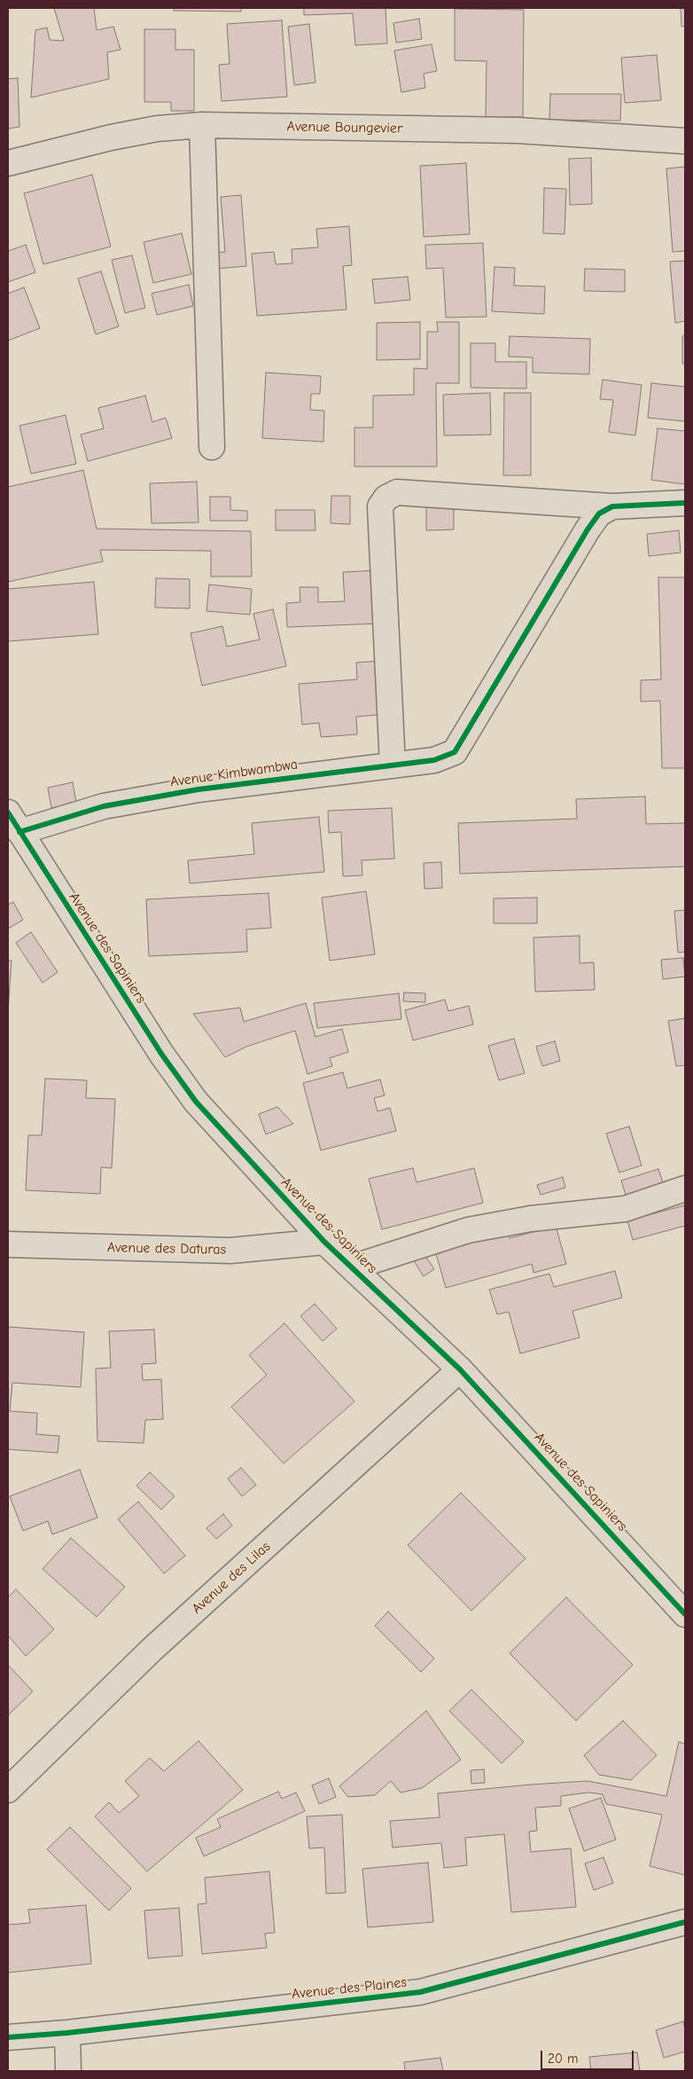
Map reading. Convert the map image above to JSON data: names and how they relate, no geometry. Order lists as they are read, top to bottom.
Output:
{
  "streets": {
    "street": [
      "Avenue Boungevier",
      "Avenue Kimbwambwa",
      "Avenue des Sapiniers",
      "Avenue des Daturas",
      "Avenue des Lilas",
      "Avenue des Plaines"
    ]
  },
  "crossings": [
    ["Avenue Kimbwambwa", "Avenue des Sapiniers"],
    ["Avenue des Sapiniers", "Avenue des Daturas"],
    ["Avenue des Sapiniers", "Avenue des Lilas"]
  ],
  "scale_bar": "20 m"
}
